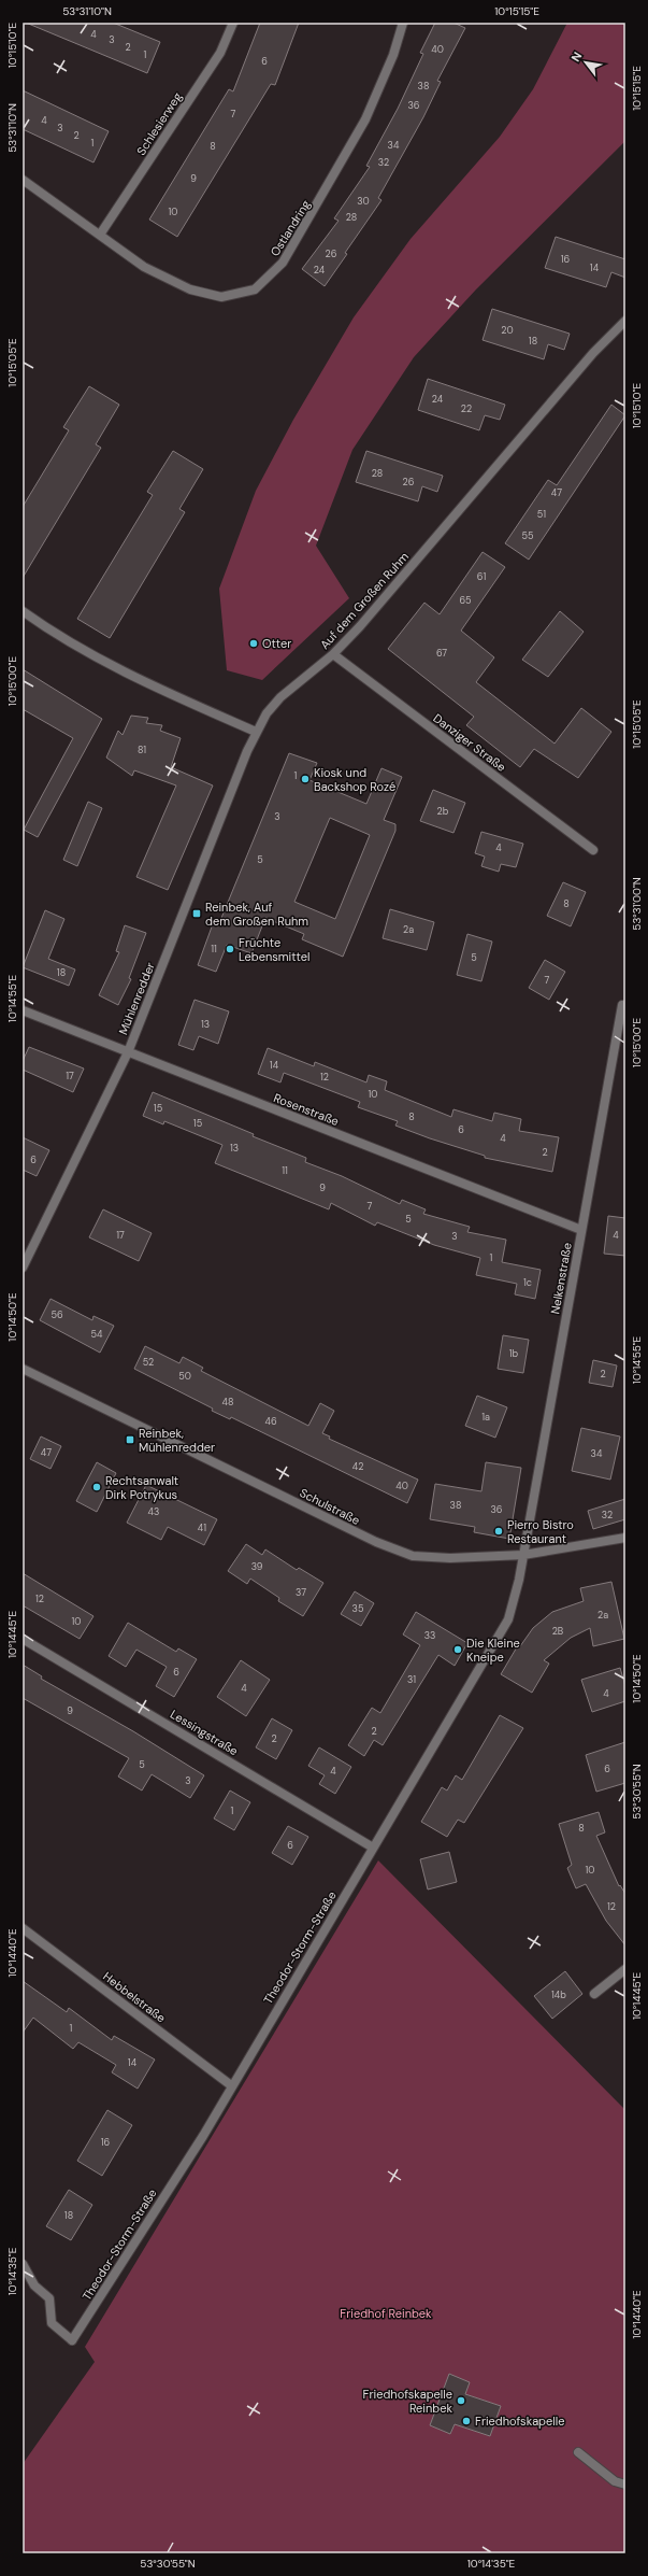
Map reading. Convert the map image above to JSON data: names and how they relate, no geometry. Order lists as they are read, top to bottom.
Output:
{
  "streets": {
    "street": [
      "Schlesierweg",
      "Ostlandring",
      "Auf dem Großen Ruhm",
      "Danziger Straße",
      "Mühlenredder",
      "Rosenstraße",
      "Nelkenstraße",
      "Schulstraße",
      "Lessingstraße",
      "Theodor-Storm-Straße",
      "Hebbelstraße"
    ]
  },
  "crossings": [
    ["Schlesierweg", "Ostlandring"],
    ["Auf dem Großen Ruhm", "Danziger Straße"],
    ["Auf dem Großen Ruhm", "Mühlenredder"],
    ["Mühlenredder", "Rosenstraße"],
    ["Rosenstraße", "Nelkenstraße"],
    ["Nelkenstraße", "Schulstraße"],
    ["Nelkenstraße", "Theodor-Storm-Straße"],
    ["Schulstraße", "Theodor-Storm-Straße"],
    ["Lessingstraße", "Theodor-Storm-Straße"],
    ["Theodor-Storm-Straße", "Hebbelstraße"]
  ],
  "parks": ["Friedhof Reinbek"],
  "places": {
    "other": [
      "Otter",
      "Kiosk und Backshop Rozé",
      "Früchte Lebensmittel",
      "Rechtsanwalt Dirk Potrykus",
      "Pierro Bistro Restaurant",
      "Die Kleine Kneipe",
      "Friedhofskapelle Reinbek",
      "Friedhofskapelle"
    ],
    "transit": ["Reinbek, Auf dem Großen Ruhm", "Reinbek, Mühlenredder"]
  },
  "house_numbers": [
    "4",
    "3",
    "2",
    "40",
    "1",
    "6",
    "38",
    "36",
    "7",
    "4",
    "3",
    "2",
    "1",
    "34",
    "8",
    "32",
    "9",
    "30",
    "10",
    "28",
    "26",
    "16",
    "14",
    "24",
    "20",
    "18",
    "24",
    "22",
    "28",
    "26",
    "47",
    "51",
    "55",
    "61",
    "65",
    "67",
    "81",
    "1",
    "2b",
    "3",
    "4",
    "5",
    "8",
    "2a",
    "11",
    "5",
    "18",
    "7",
    "13",
    "14",
    "17",
    "12",
    "10",
    "15",
    "8",
    "15",
    "6",
    "4",
    "13",
    "2",
    "6",
    "11",
    "9",
    "7",
    "5",
    "17",
    "4",
    "3",
    "1",
    "1c",
    "56",
    "54",
    "1b",
    "52",
    "2",
    "50",
    "48",
    "1a",
    "46",
    "47",
    "34",
    "42",
    "40",
    "38",
    "36",
    "43",
    "32",
    "41",
    "39",
    "37",
    "12",
    "35",
    "2a",
    "10",
    "2B",
    "33",
    "6",
    "31",
    "4",
    "4",
    "9",
    "2",
    "2",
    "5",
    "6",
    "4",
    "3",
    "1",
    "8",
    "6",
    "10",
    "12",
    "14b",
    "1",
    "14",
    "16",
    "18"
  ],
  "north": "top left",
  "coordinates": [
    "53°31'10\"N",
    "10°15'15\"E",
    "10°15'10\"E",
    "10°15'05\"E",
    "10°15'00\"E",
    "53°31'00\"N",
    "10°14'55\"E",
    "10°14'50\"E",
    "10°14'45\"E",
    "53°30'55\"N",
    "10°14'40\"E",
    "10°14'35\"E"
  ]
}
